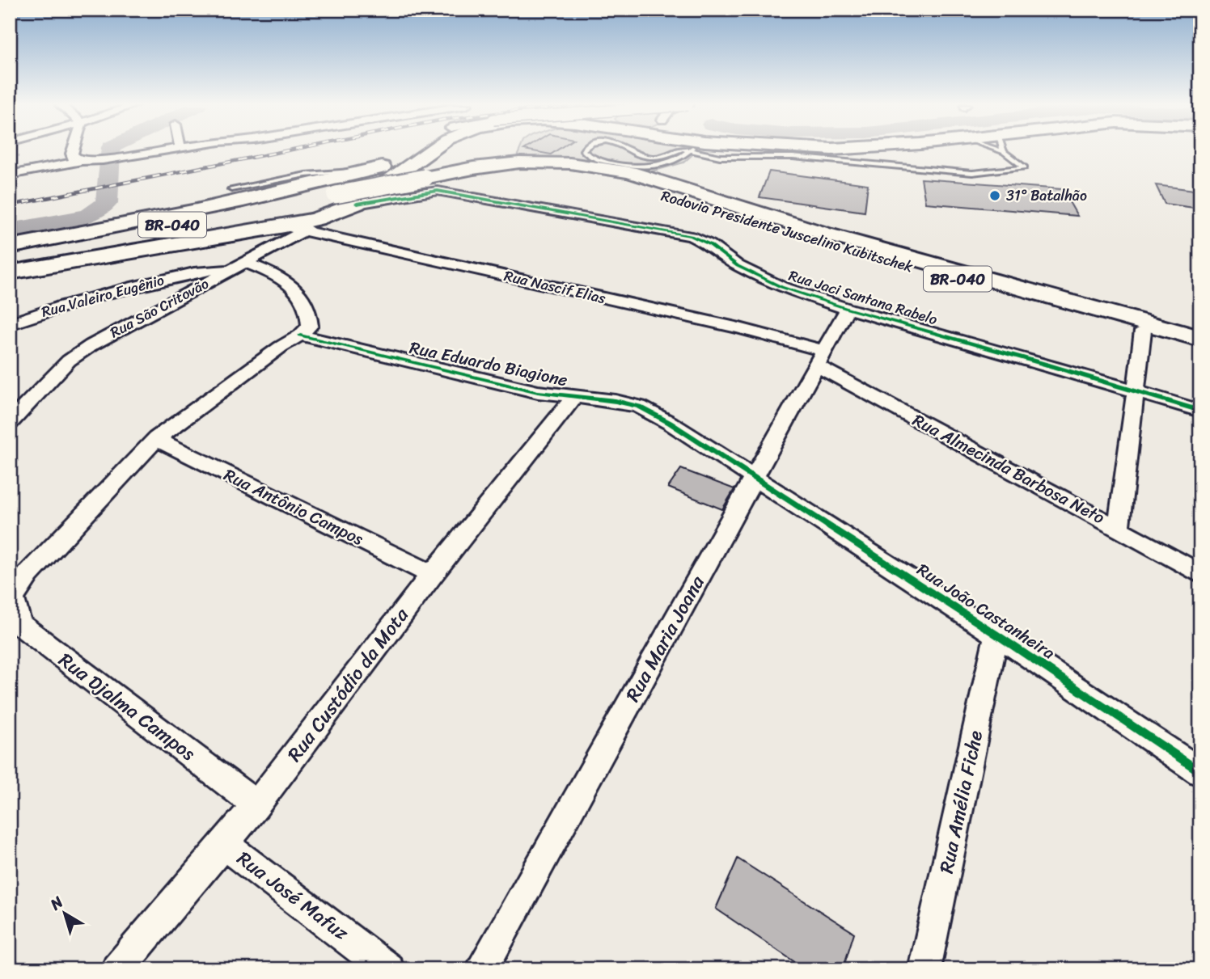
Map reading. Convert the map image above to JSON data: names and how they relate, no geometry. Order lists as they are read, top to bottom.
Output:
{
  "streets": {
    "highway": ["BR-040", "Rodovia Presidente Juscelino Kubitschek"],
    "street": [
      "Rua Nascif Elias",
      "Rua Valeiro Eugênio",
      "Rua Jaci Santana Rabelo",
      "Rua São Critovão",
      "Rua Eduardo Biagione",
      "Rua Almecinda Barbosa Neto",
      "Rua Antônio Campos",
      "Rua João Castanheira",
      "Rua Maria Joana",
      "Rua Custódio da Mota",
      "Rua Djalma Campos",
      "Rua Amélia Fiche",
      "Rua José Mafuz"
    ]
  },
  "crossings": [
    ["Rua Nascif Elias", "Rua São Critovão"],
    ["Rua Nascif Elias", "Rua Almecinda Barbosa Neto"],
    ["Rua Nascif Elias", "Rua Maria Joana"],
    ["Rua Valeiro Eugênio", "Rua São Critovão"],
    ["Rua Jaci Santana Rabelo", "Rua Maria Joana"],
    ["Rua Eduardo Biagione", "Rua João Castanheira"],
    ["Rua Eduardo Biagione", "Rua Maria Joana"],
    ["Rua Eduardo Biagione", "Rua Custódio da Mota"],
    ["Rua Almecinda Barbosa Neto", "Rua Maria Joana"],
    ["Rua Antônio Campos", "Rua Custódio da Mota"],
    ["Rua Antônio Campos", "Rua Djalma Campos"],
    ["Rua João Castanheira", "Rua Maria Joana"],
    ["Rua João Castanheira", "Rua Amélia Fiche"],
    ["Rua Custódio da Mota", "Rua Djalma Campos"],
    ["Rua Custódio da Mota", "Rua José Mafuz"]
  ],
  "places": ["31° Batalhão"],
  "north": "top left"
}
